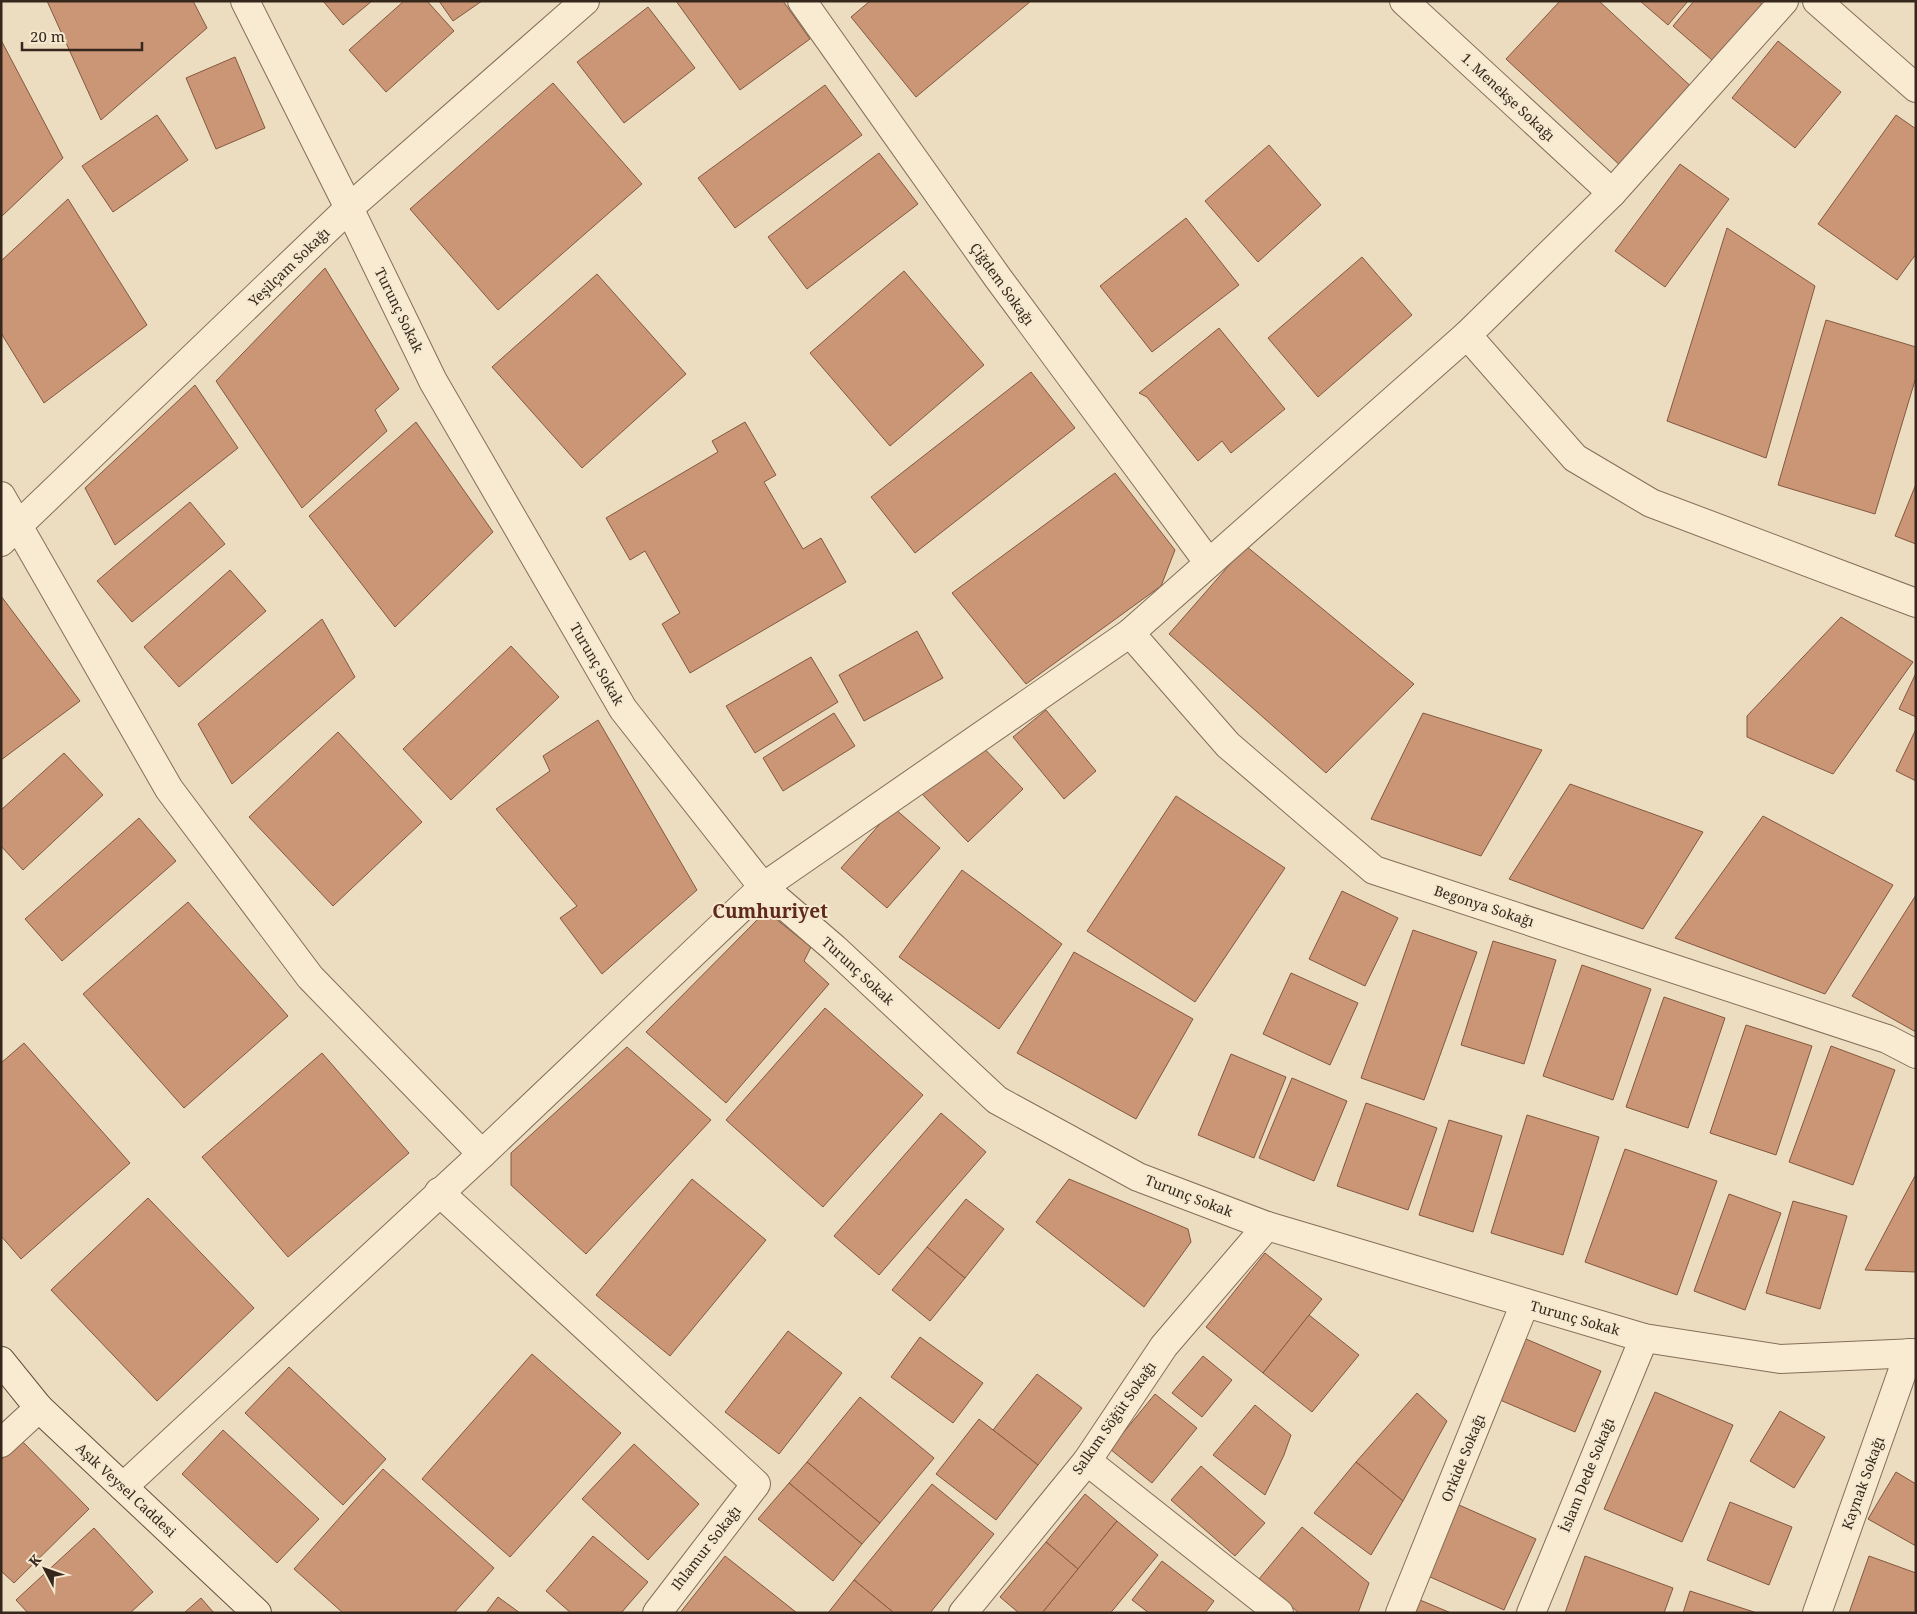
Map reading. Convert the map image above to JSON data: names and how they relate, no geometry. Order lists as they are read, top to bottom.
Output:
{
  "streets": {
    "street": [
      "1. Menekşe Sokağı",
      "Yeşilçam Sokağı",
      "Çiğdem Sokağı",
      "Turunç Sokak",
      "Begonya Sokağı",
      "Salkım Söğüt Sokağı",
      "Orkide Sokağı",
      "İslam Dede Sokağı",
      "Kaynak Sokağı",
      "Aşık Veysel Caddesi",
      "Ihlamur Sokağı"
    ]
  },
  "crossings": [
    ["Yeşilçam Sokağı", "Turunç Sokak"],
    ["Turunç Sokak", "Salkım Söğüt Sokağı"],
    ["Turunç Sokak", "Orkide Sokağı"],
    ["Turunç Sokak", "İslam Dede Sokağı"],
    ["Turunç Sokak", "Kaynak Sokağı"]
  ],
  "districts": ["Cumhuriyet"],
  "scale_bar": "20 m",
  "north": "top left"
}
